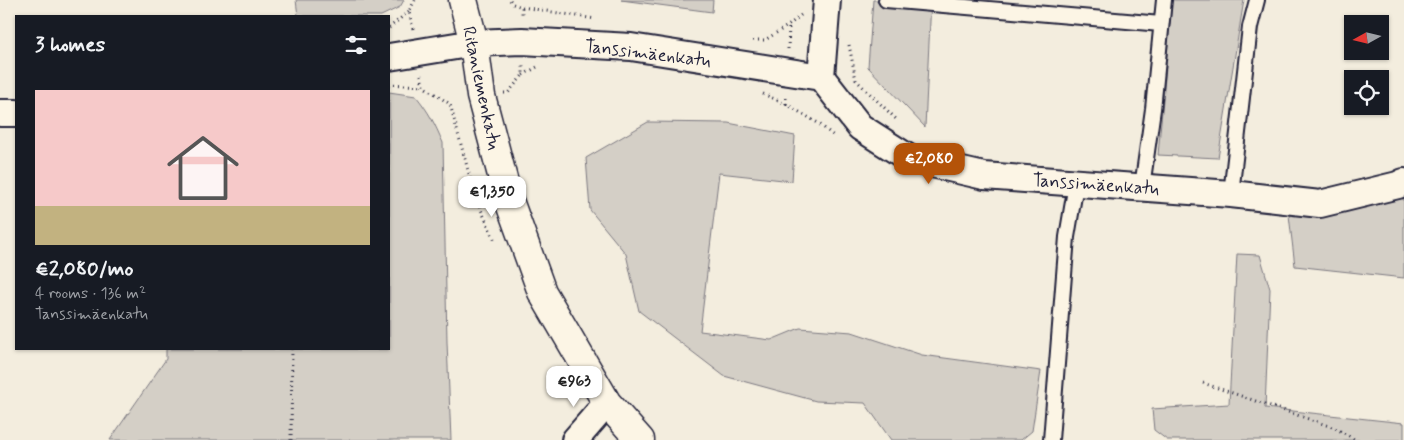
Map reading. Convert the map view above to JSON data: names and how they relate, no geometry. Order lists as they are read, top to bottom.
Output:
{
  "streets": {
    "street": ["Tanssimäenkatu", "Ritaniemenkatu"]
  },
  "crossings": [
    ["Tanssimäenkatu", "Ritaniemenkatu"]
  ],
  "north": "left",
  "page": {
    "heading": "3 homes",
    "list": [
      {
        "name": "€2,080/mo",
        "note": "4 rooms · 136 m² · Tanssimäenkatu"
      }
    ],
    "price": ["€2,080", "€1,350", "€963"]
  }
}
